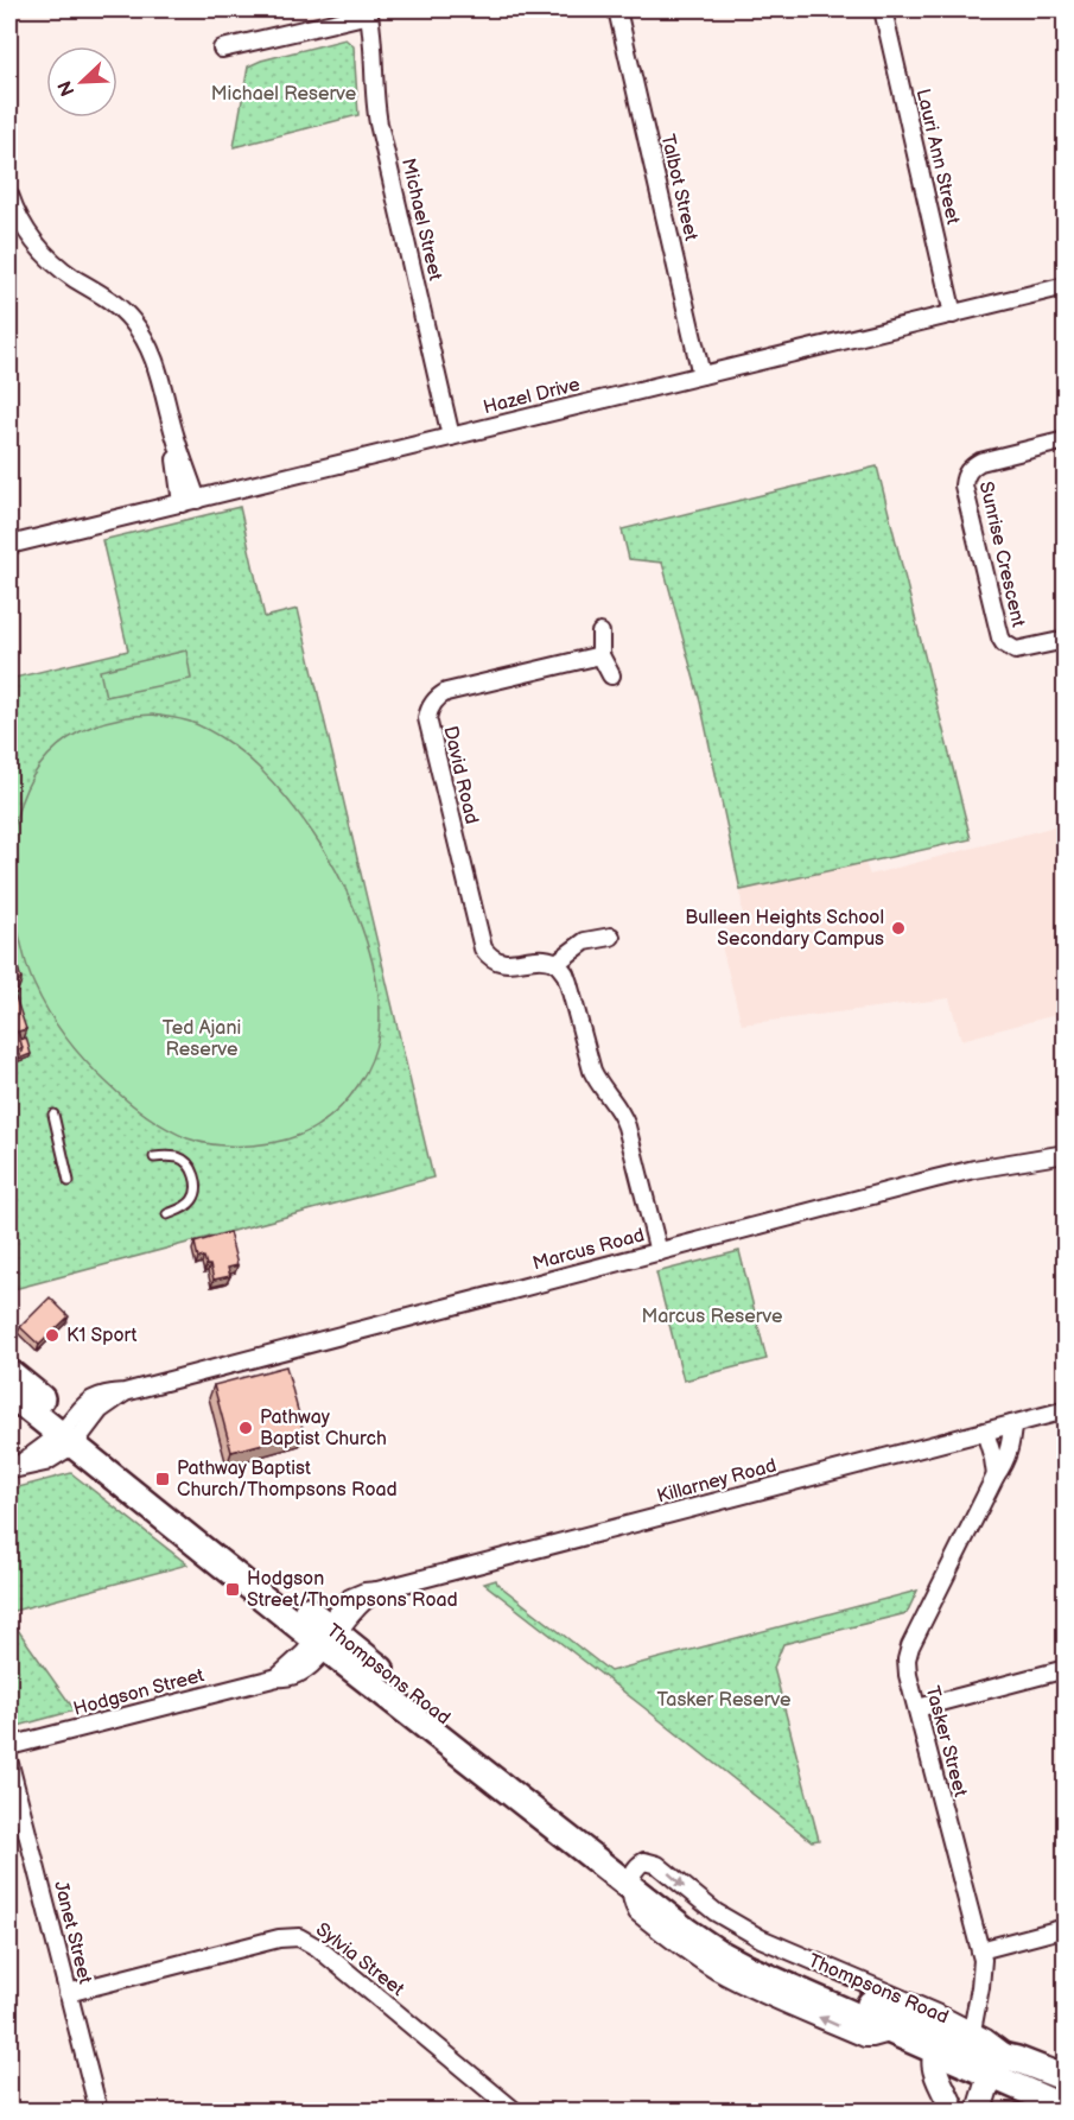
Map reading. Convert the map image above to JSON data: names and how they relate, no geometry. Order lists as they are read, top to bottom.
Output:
{
  "streets": {
    "main road": ["Thompsons Road"],
    "street": [
      "Lauri Ann Street",
      "Talbot Street",
      "Michael Street",
      "Hazel Drive",
      "Sunrise Crescent",
      "David Road",
      "Marcus Road",
      "Killarney Road",
      "Hodgson Street",
      "Tasker Street",
      "Janet Street",
      "Sylvia Street"
    ]
  },
  "crossings": [
    ["Lauri Ann Street", "Hazel Drive"],
    ["Talbot Street", "Hazel Drive"],
    ["Michael Street", "Hazel Drive"],
    ["Marcus Road", "Thompsons Road"],
    ["Killarney Road", "Thompsons Road"],
    ["Killarney Road", "Hodgson Street"],
    ["Killarney Road", "Tasker Street"],
    ["Thompsons Road", "Hodgson Street"],
    ["Thompsons Road", "Tasker Street"],
    ["Janet Street", "Sylvia Street"]
  ],
  "parks": [
    "Michael Reserve",
    "Ted Ajani Reserve",
    "Marcus Reserve",
    "Tasker Reserve"
  ],
  "places": {
    "other": ["Bulleen Heights School Secondary Campus", "K1 Sport", "Pathway Baptist Church"],
    "transit": ["Pathway Baptist Church/Thompsons Road", "Hodgson Street/Thompsons Road"]
  },
  "north": "bottom left"
}
